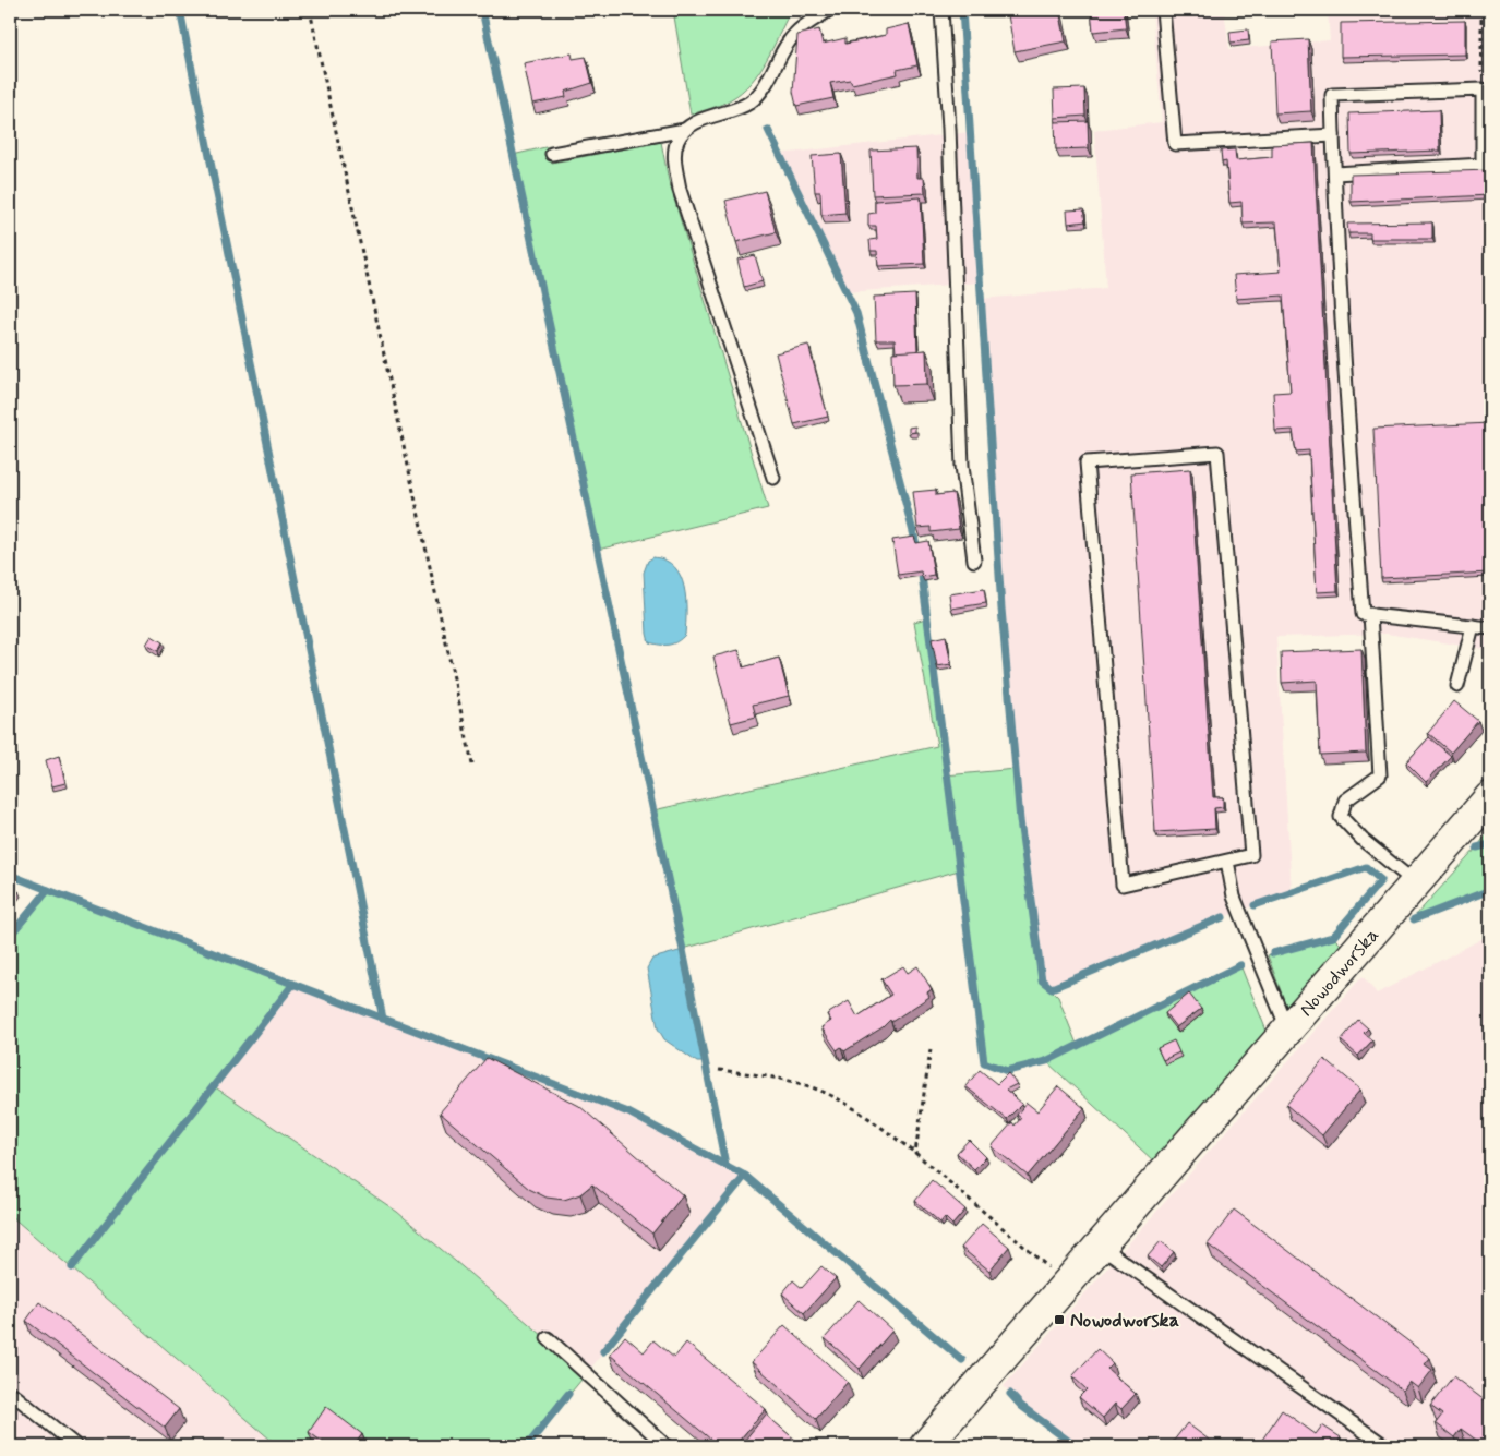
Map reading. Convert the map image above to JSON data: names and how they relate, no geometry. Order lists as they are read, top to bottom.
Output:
{
  "streets": {
    "street": ["Nowodworska"]
  },
  "places": {
    "transit": ["Nowodworska"]
  }
}
